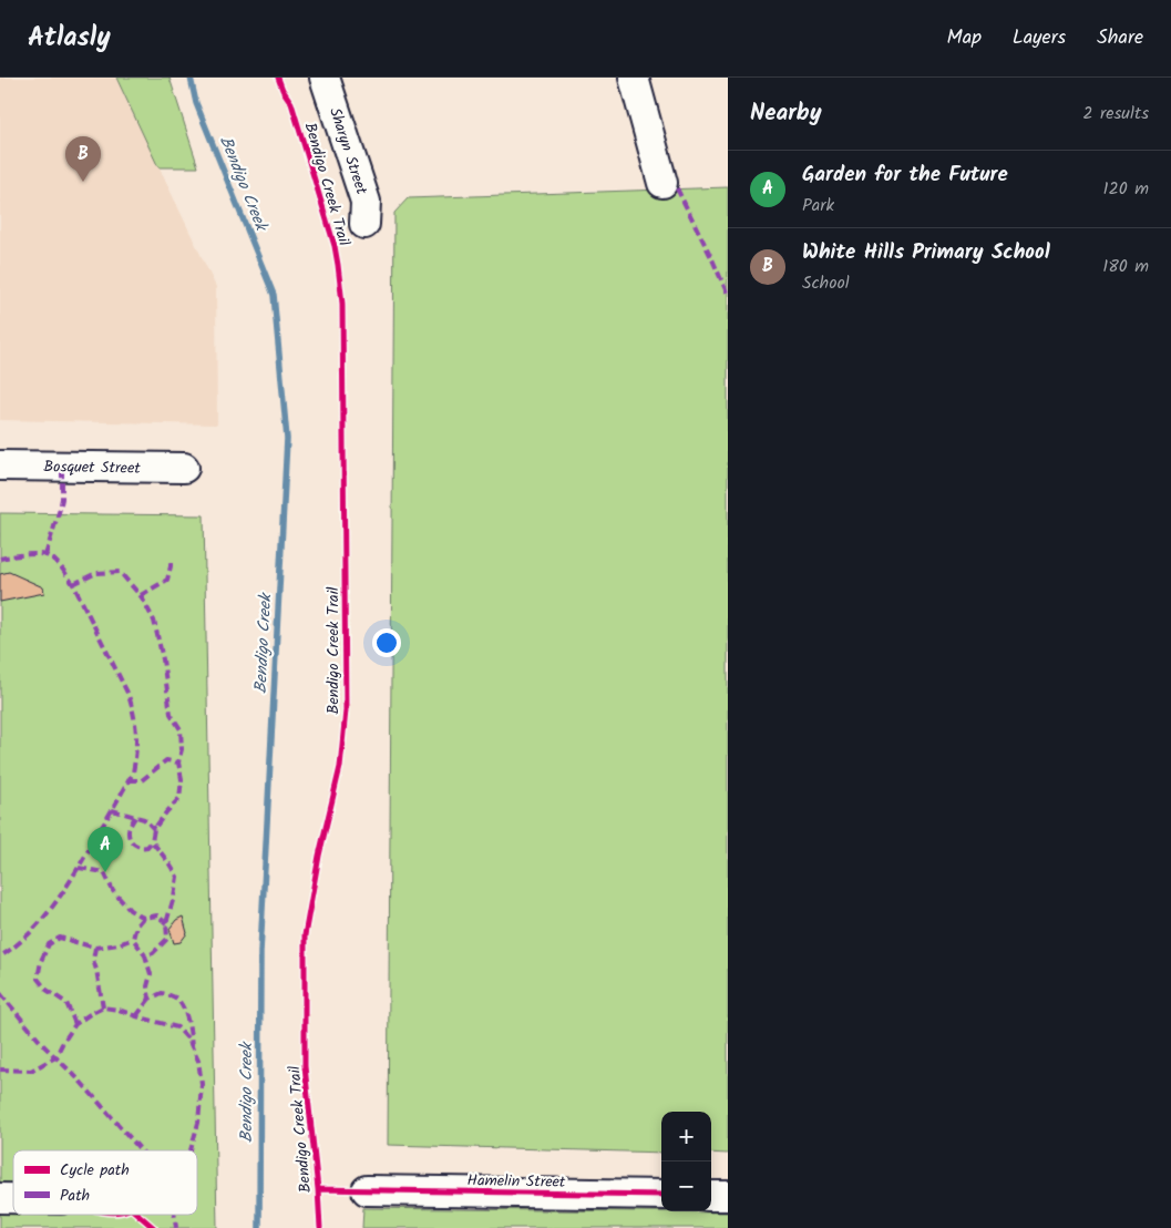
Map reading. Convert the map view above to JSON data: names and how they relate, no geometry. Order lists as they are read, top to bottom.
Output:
{
  "streets": {
    "street": ["Sharyn Street", "Bosquet Street", "Hamelin Street"],
    "cycle path": ["Bendigo Creek Trail"]
  },
  "water": ["Bendigo Creek"],
  "legend": ["Cycle path", "Path"],
  "page": {
    "header": "Atlasly",
    "nav": ["Map", "Layers", "Share"],
    "heading": ["Nearby", "2 results"],
    "pins": ["B", "A"],
    "list": [
      {
        "mark": "A",
        "name": "Garden for the Future",
        "note": "Park",
        "value": "120 m"
      },
      {
        "mark": "B",
        "name": "White Hills Primary School",
        "note": "School",
        "value": "180 m"
      }
    ],
    "map_buttons": ["+", "−"]
  }
}
